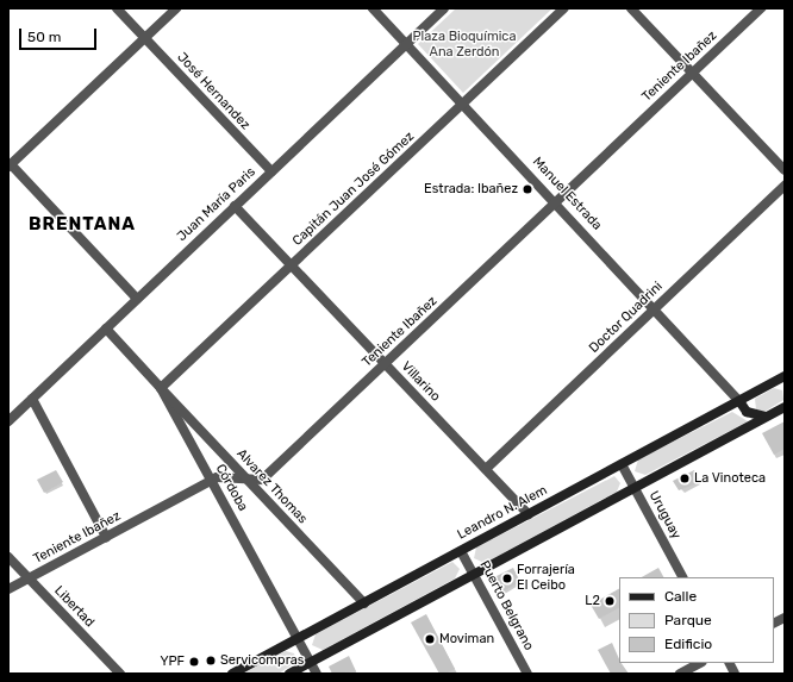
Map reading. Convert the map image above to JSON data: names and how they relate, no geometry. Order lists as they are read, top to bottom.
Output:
{
  "streets": {
    "main road": ["Leandro N. Alem"],
    "street": [
      "Teniente Ibañez",
      "José Hernandez",
      "Capitán Juan José Gómez",
      "Manuel Estrada",
      "Juan María Paris",
      "Doctor Quadrini",
      "Villarino",
      "Alvarez Thomas",
      "Córdoba",
      "Uruguay",
      "Puerto Belgrano",
      "Libertad"
    ]
  },
  "crossings": [
    ["Teniente Ibañez", "Manuel Estrada"],
    ["Teniente Ibañez", "Villarino"],
    ["Teniente Ibañez", "Alvarez Thomas"],
    ["Teniente Ibañez", "Córdoba"],
    ["Teniente Ibañez", "Libertad"],
    ["José Hernandez", "Juan María Paris"],
    ["Capitán Juan José Gómez", "Manuel Estrada"],
    ["Capitán Juan José Gómez", "Villarino"],
    ["Capitán Juan José Gómez", "Alvarez Thomas"],
    ["Capitán Juan José Gómez", "Córdoba"],
    ["Manuel Estrada", "Juan María Paris"],
    ["Manuel Estrada", "Doctor Quadrini"],
    ["Manuel Estrada", "Leandro N. Alem"],
    ["Juan María Paris", "Villarino"],
    ["Juan María Paris", "Córdoba"],
    ["Doctor Quadrini", "Villarino"],
    ["Villarino", "Leandro N. Alem"],
    ["Alvarez Thomas", "Córdoba"],
    ["Alvarez Thomas", "Leandro N. Alem"],
    ["Córdoba", "Leandro N. Alem"],
    ["Leandro N. Alem", "Uruguay"],
    ["Leandro N. Alem", "Puerto Belgrano"]
  ],
  "districts": ["BRENTANA"],
  "parks": ["Plaza Bioquímica Ana Zerdón"],
  "places": [
    "Estrada: Ibañez",
    "La Vinoteca",
    "Forrajería El Ceibo",
    "L2",
    "Moviman",
    "Servicompras",
    "YPF"
  ],
  "legend": ["Calle", "Parque", "Edificio"],
  "scale_bar": "50 m"
}
